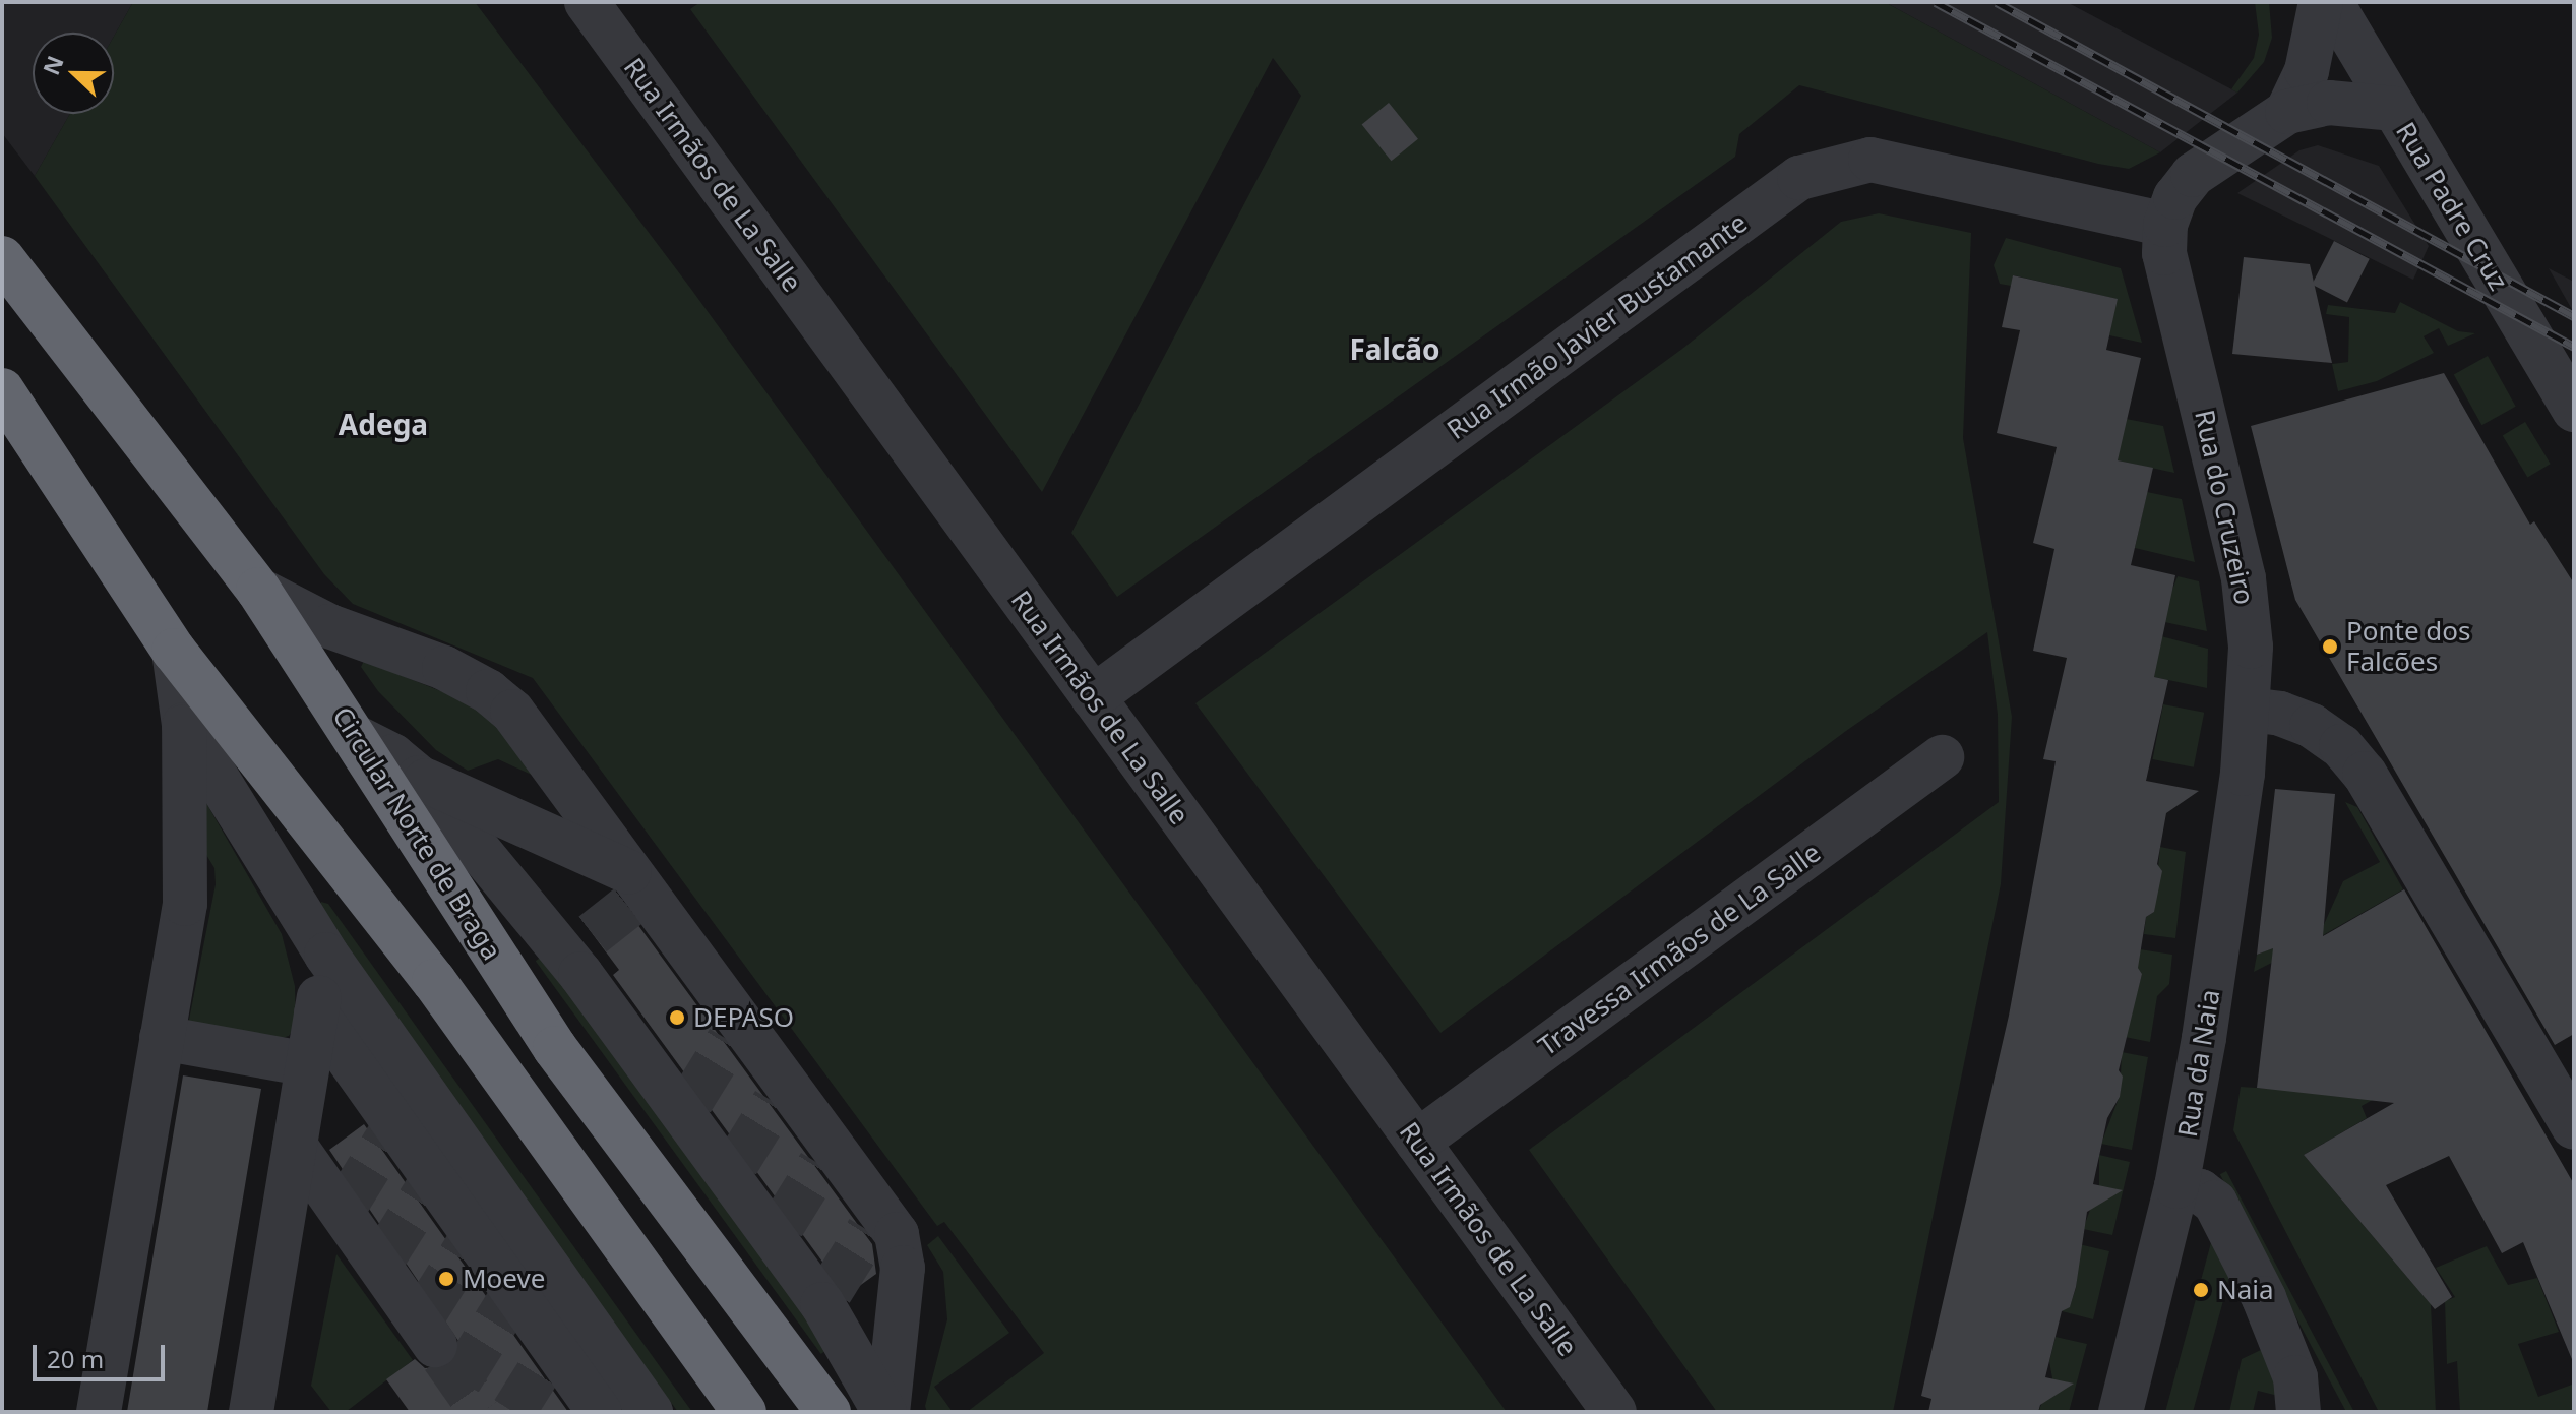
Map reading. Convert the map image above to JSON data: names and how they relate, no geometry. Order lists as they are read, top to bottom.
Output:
{
  "streets": {
    "highway": ["Circular Norte de Braga"],
    "street": [
      "Rua Irmãos de La Salle",
      "Rua Padre Cruz",
      "Rua Irmão Javier Bustamante",
      "Rua do Cruzeiro",
      "Travessa Irmãos de La Salle",
      "Rua da Naia"
    ]
  },
  "crossings": [
    ["Rua Irmãos de La Salle", "Rua Irmão Javier Bustamante"],
    ["Rua Irmãos de La Salle", "Travessa Irmãos de La Salle"],
    ["Rua Padre Cruz", "Rua do Cruzeiro"],
    ["Rua Irmão Javier Bustamante", "Rua do Cruzeiro"],
    ["Rua do Cruzeiro", "Rua da Naia"]
  ],
  "districts": ["Falcão", "Adega"],
  "places": [
    "Ponte dos Falcões",
    "DEPASO",
    "Moeve",
    "Naia"
  ],
  "scale_bar": "20 m",
  "north": "left"
}
